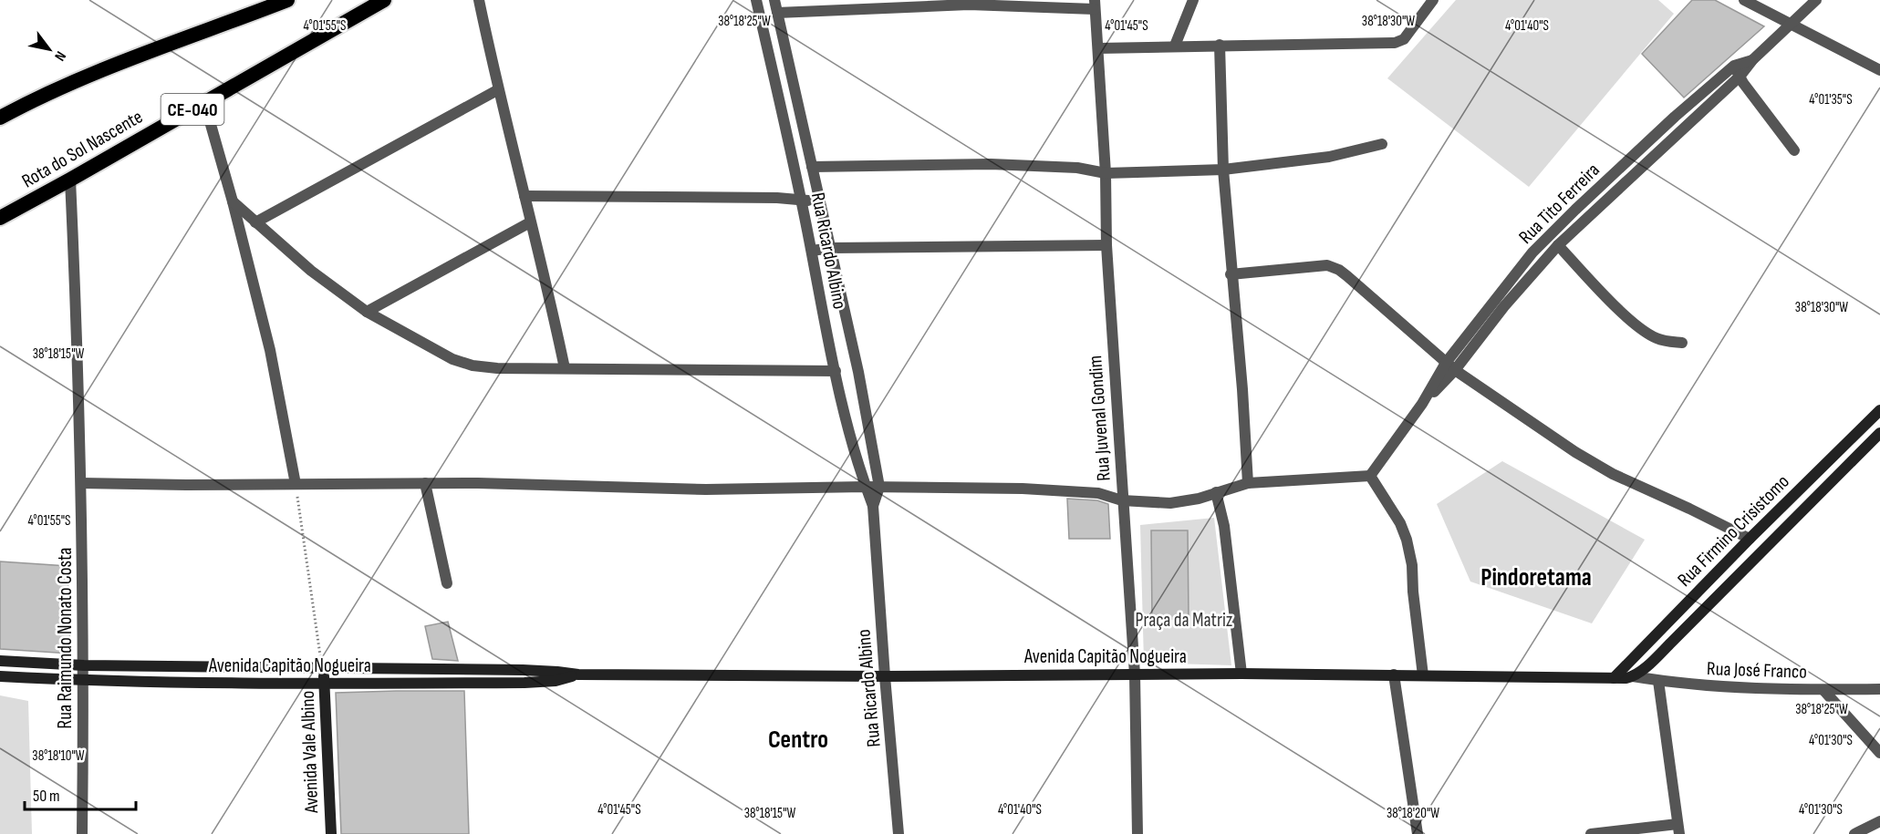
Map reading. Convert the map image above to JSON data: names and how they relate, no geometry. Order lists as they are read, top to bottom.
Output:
{
  "streets": {
    "highway": ["CE-040", "Rota do Sol Nascente"],
    "main road": ["Rua Firmino Crisistomo", "Avenida Capitão Nogueira", "Avenida Vale Albino"],
    "street": [
      "Rua Tito Ferreira",
      "Rua Ricardo Albino",
      "Rua Juvenal Gondim",
      "Rua Raimundo Nonato Costa",
      "Rua José Franco"
    ]
  },
  "crossings": [
    ["Rota do Sol Nascente", "Rua Raimundo Nonato Costa"],
    ["Rua Ricardo Albino", "Avenida Capitão Nogueira"],
    ["Rua Juvenal Gondim", "Avenida Capitão Nogueira"],
    ["Rua Firmino Crisistomo", "Avenida Capitão Nogueira"],
    ["Rua Firmino Crisistomo", "Rua José Franco"],
    ["Rua Raimundo Nonato Costa", "Avenida Capitão Nogueira"],
    ["Avenida Capitão Nogueira", "Rua José Franco"],
    ["Avenida Capitão Nogueira", "Avenida Vale Albino"]
  ],
  "districts": ["Pindoretama", "Centro"],
  "parks": ["Praça da Matriz"],
  "scale_bar": "50 m",
  "north": "bottom right",
  "coordinates": [
    "38°18'25\"W",
    "38°18'30\"W",
    "4°01'55\"S",
    "4°01'45\"S",
    "4°01'40\"S",
    "4°01'35\"S",
    "38°18'15\"W",
    "4°01'30\"S",
    "38°18'10\"W",
    "38°18'20\"W"
  ]
}
